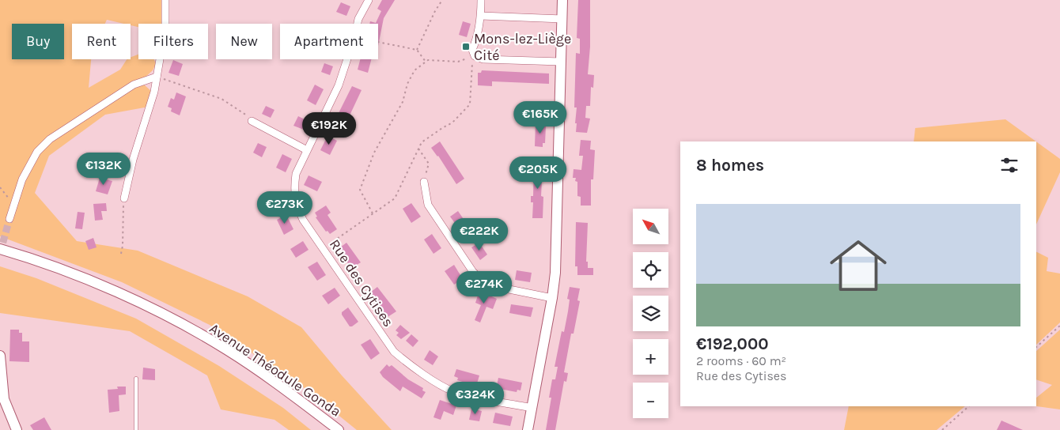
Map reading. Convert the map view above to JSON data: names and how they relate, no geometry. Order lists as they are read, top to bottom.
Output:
{
  "streets": {
    "street": ["Rue des Cytises", "Avenue Théodule Gonda"]
  },
  "places": {
    "transit": ["Mons-lez-Liège Cité"]
  },
  "north": "top left",
  "page": {
    "chip": [
      "Buy",
      "Rent",
      "Filters",
      "New",
      "Apartment"
    ],
    "price": [
      "€165K",
      "€192K",
      "€132K",
      "€205K",
      "€273K",
      "€222K",
      "€274K",
      "€324K"
    ],
    "heading": "8 homes",
    "list": [
      {
        "name": "€192,000",
        "note": "2 rooms · 60 m² · Rue des Cytises"
      }
    ],
    "map_buttons": ["+", "−"]
  }
}
